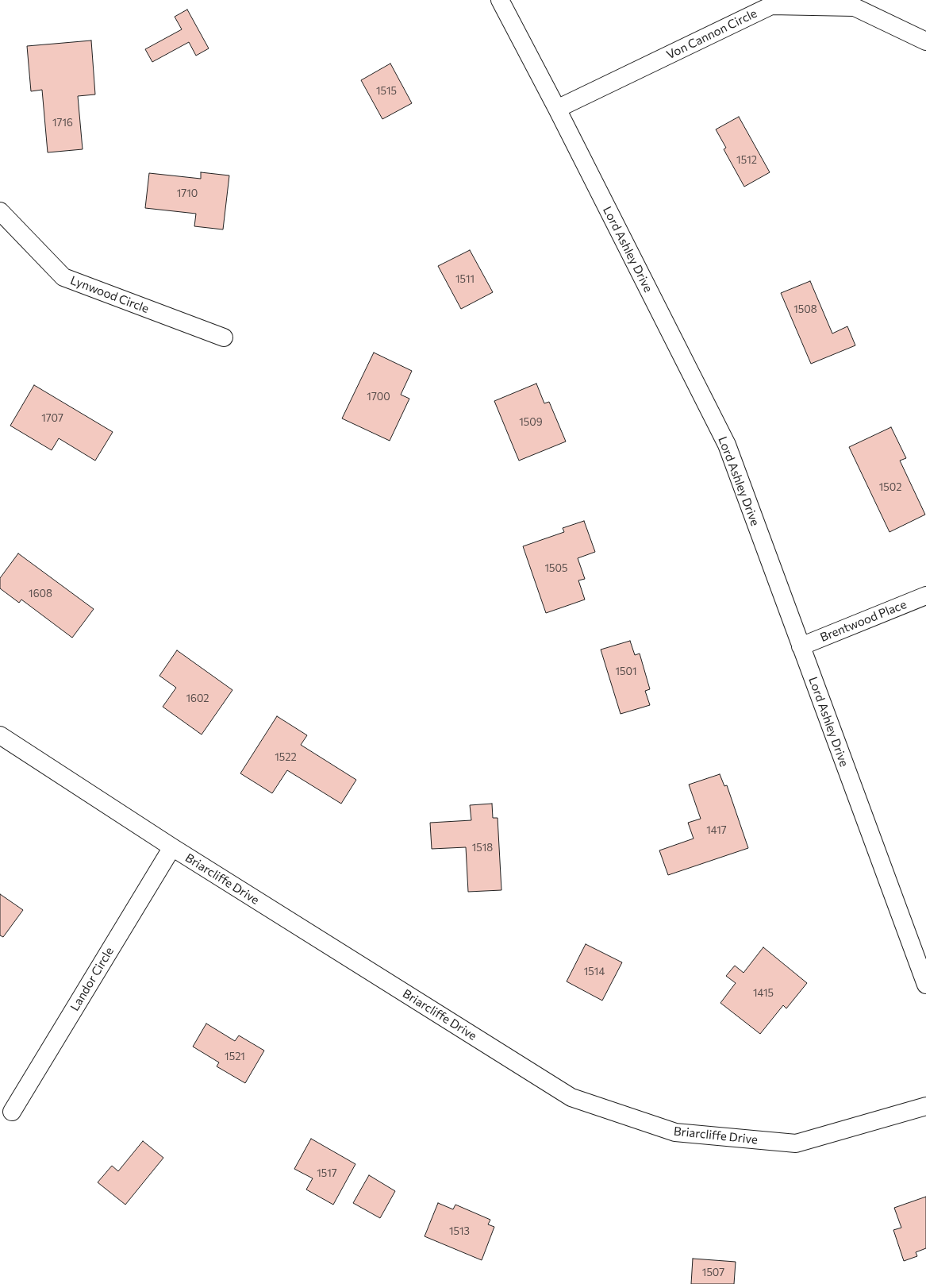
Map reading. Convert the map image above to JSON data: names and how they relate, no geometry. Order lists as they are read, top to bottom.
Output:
{
  "streets": {
    "street": [
      "Von Cannon Circle",
      "Lord Ashley Drive",
      "Lynwood Circle",
      "Brentwood Place",
      "Briarcliffe Drive",
      "Landor Circle"
    ]
  },
  "crossings": [
    ["Von Cannon Circle", "Lord Ashley Drive"],
    ["Lord Ashley Drive", "Brentwood Place"],
    ["Briarcliffe Drive", "Landor Circle"]
  ],
  "house_numbers": [
    "1515",
    "1716",
    "1512",
    "1710",
    "1511",
    "1508",
    "1700",
    "1707",
    "1509",
    "1502",
    "1505",
    "1608",
    "1501",
    "1602",
    "1522",
    "1417",
    "1518",
    "1514",
    "1415",
    "1521",
    "1517",
    "1513",
    "1507"
  ]
}
